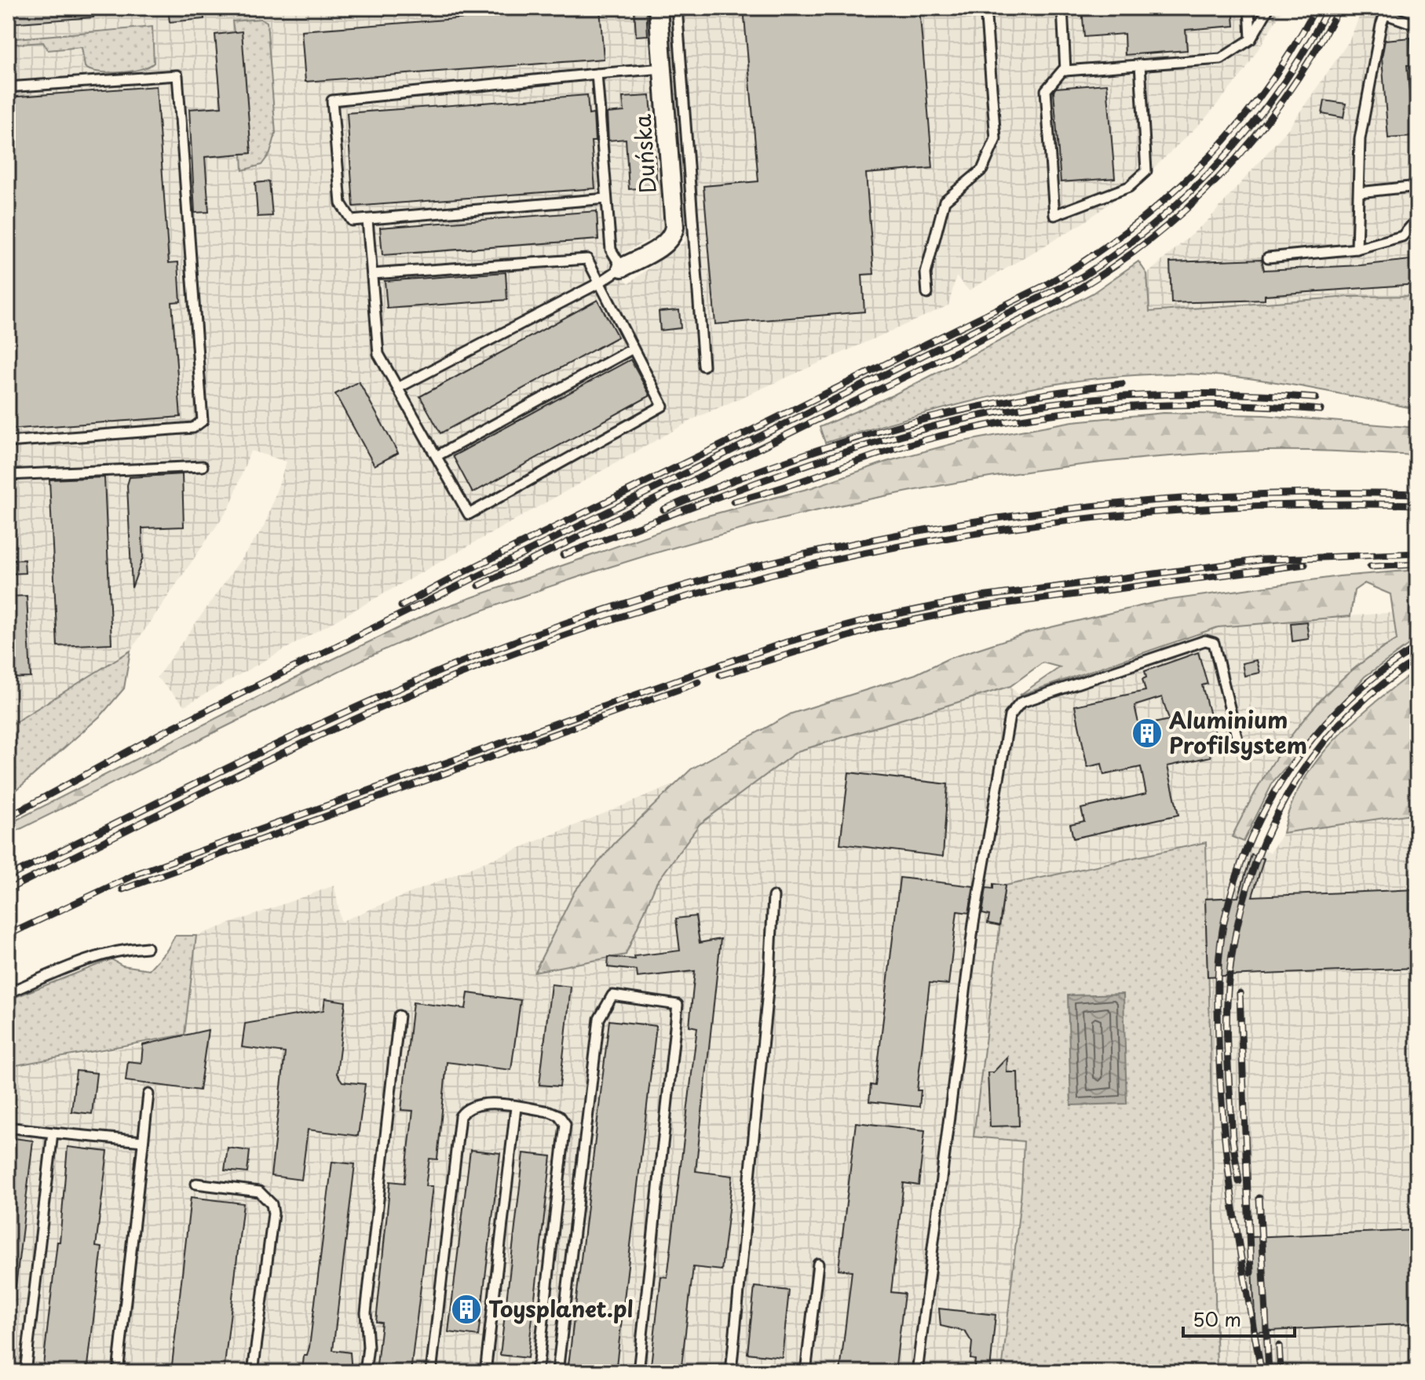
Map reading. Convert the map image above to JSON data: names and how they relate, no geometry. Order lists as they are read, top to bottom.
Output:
{
  "streets": {
    "street": ["Duńska"]
  },
  "places": {
    "building": ["Aluminium Profilsystem", "Toysplanet.pl"]
  },
  "scale_bar": "50 m"
}
